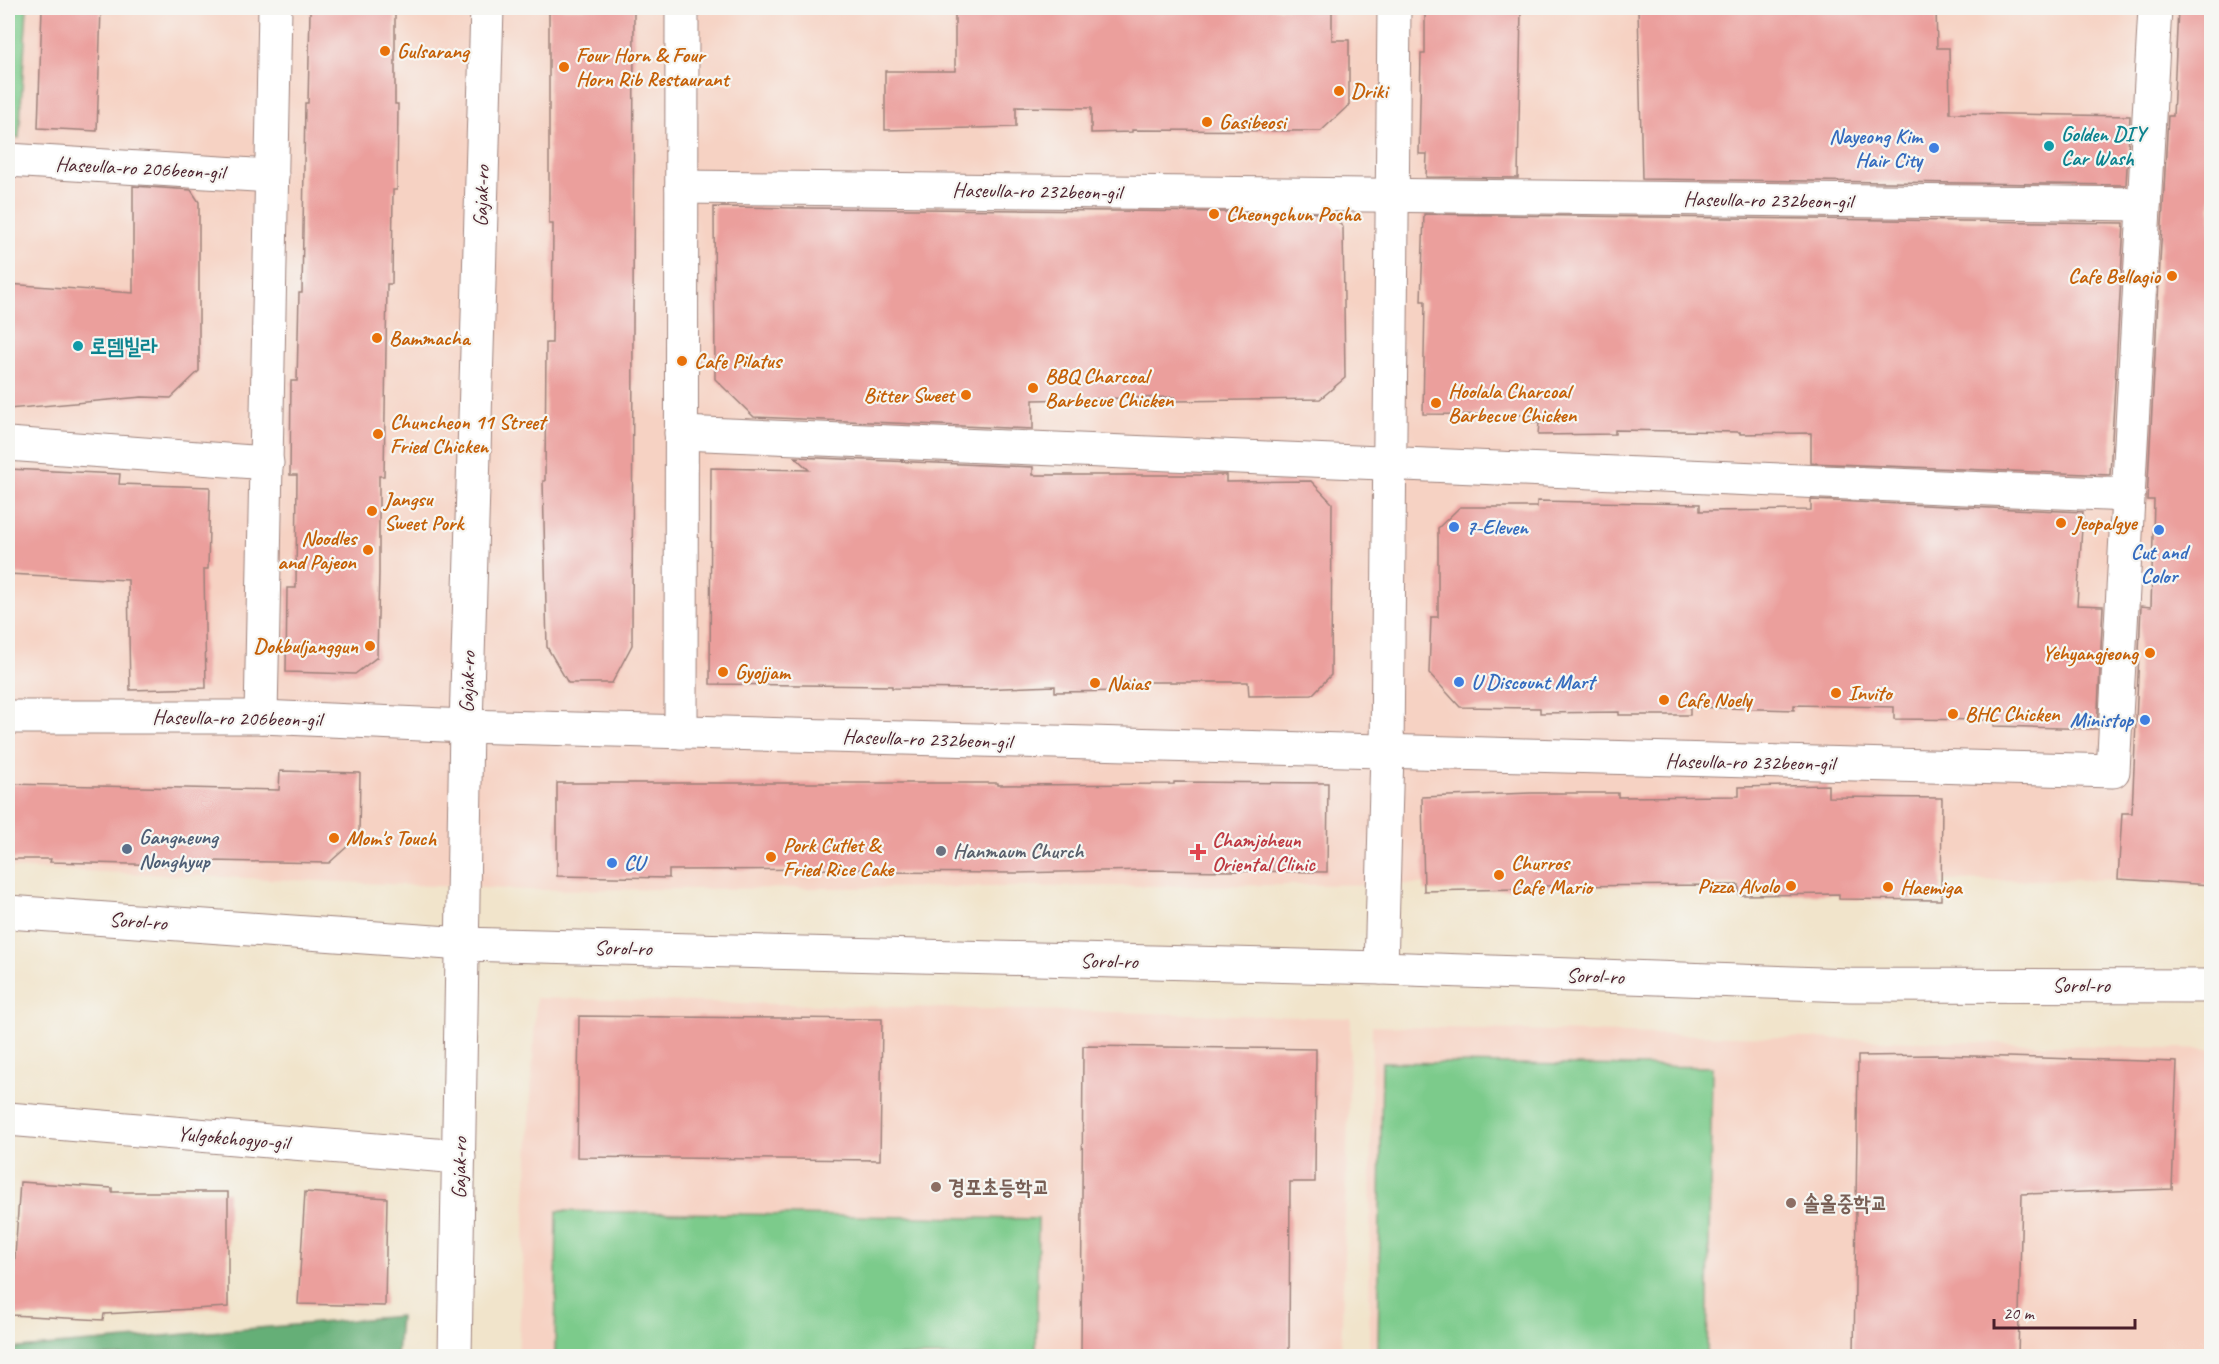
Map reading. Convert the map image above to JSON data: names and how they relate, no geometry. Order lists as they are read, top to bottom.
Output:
{
  "streets": {
    "street": [
      "Haseulla-ro 206beon-gil",
      "Haseulla-ro 232beon-gil",
      "Gajak-ro",
      "Sorol-ro",
      "Yulgokchogyo-gil"
    ]
  },
  "crossings": [
    ["Haseulla-ro 206beon-gil", "Haseulla-ro 232beon-gil"],
    ["Haseulla-ro 206beon-gil", "Gajak-ro"],
    ["Haseulla-ro 232beon-gil", "Gajak-ro"],
    ["Gajak-ro", "Sorol-ro"],
    ["Gajak-ro", "Yulgokchogyo-gil"]
  ],
  "places": {
    "other": [
      "Gulsarang",
      "Four Horn & Four Horn Rib Restaurant",
      "Driki",
      "Gasibeosi",
      "Golden DIY Car Wash",
      "Nayeong Kim Hair City",
      "Cheongchun Pocha",
      "Cafe Bellagio",
      "Bammacha",
      "로뎀빌라",
      "Cafe Pilatus",
      "BBQ Charcoal Barbecue Chicken",
      "Bitter Sweet",
      "Hoolala Charcoal Barbecue Chicken",
      "Chuncheon 11 Street Fried Chicken",
      "Jangsu Sweet Pork",
      "Jeopalgye",
      "7-Eleven",
      "Cut and Color",
      "Noodles and Pajeon",
      "Dokbuljanggun",
      "Yehyangjeong",
      "Gyojjam",
      "U Discount Mart",
      "Naias",
      "Invito",
      "Cafe Noely",
      "BHC Chicken",
      "Ministop",
      "Mom's Touch",
      "Gangneung Nonghyup",
      "Hanmaum Church",
      "Pork Cutlet & Fried Rice Cake",
      "CU",
      "Churros Cafe Mario",
      "Pizza Alvolo",
      "Haemiga",
      "경포초등학교",
      "솔올중학교"
    ],
    "health": ["Chamjoheun Oriental Clinic"]
  },
  "scale_bar": "20 m"
}
